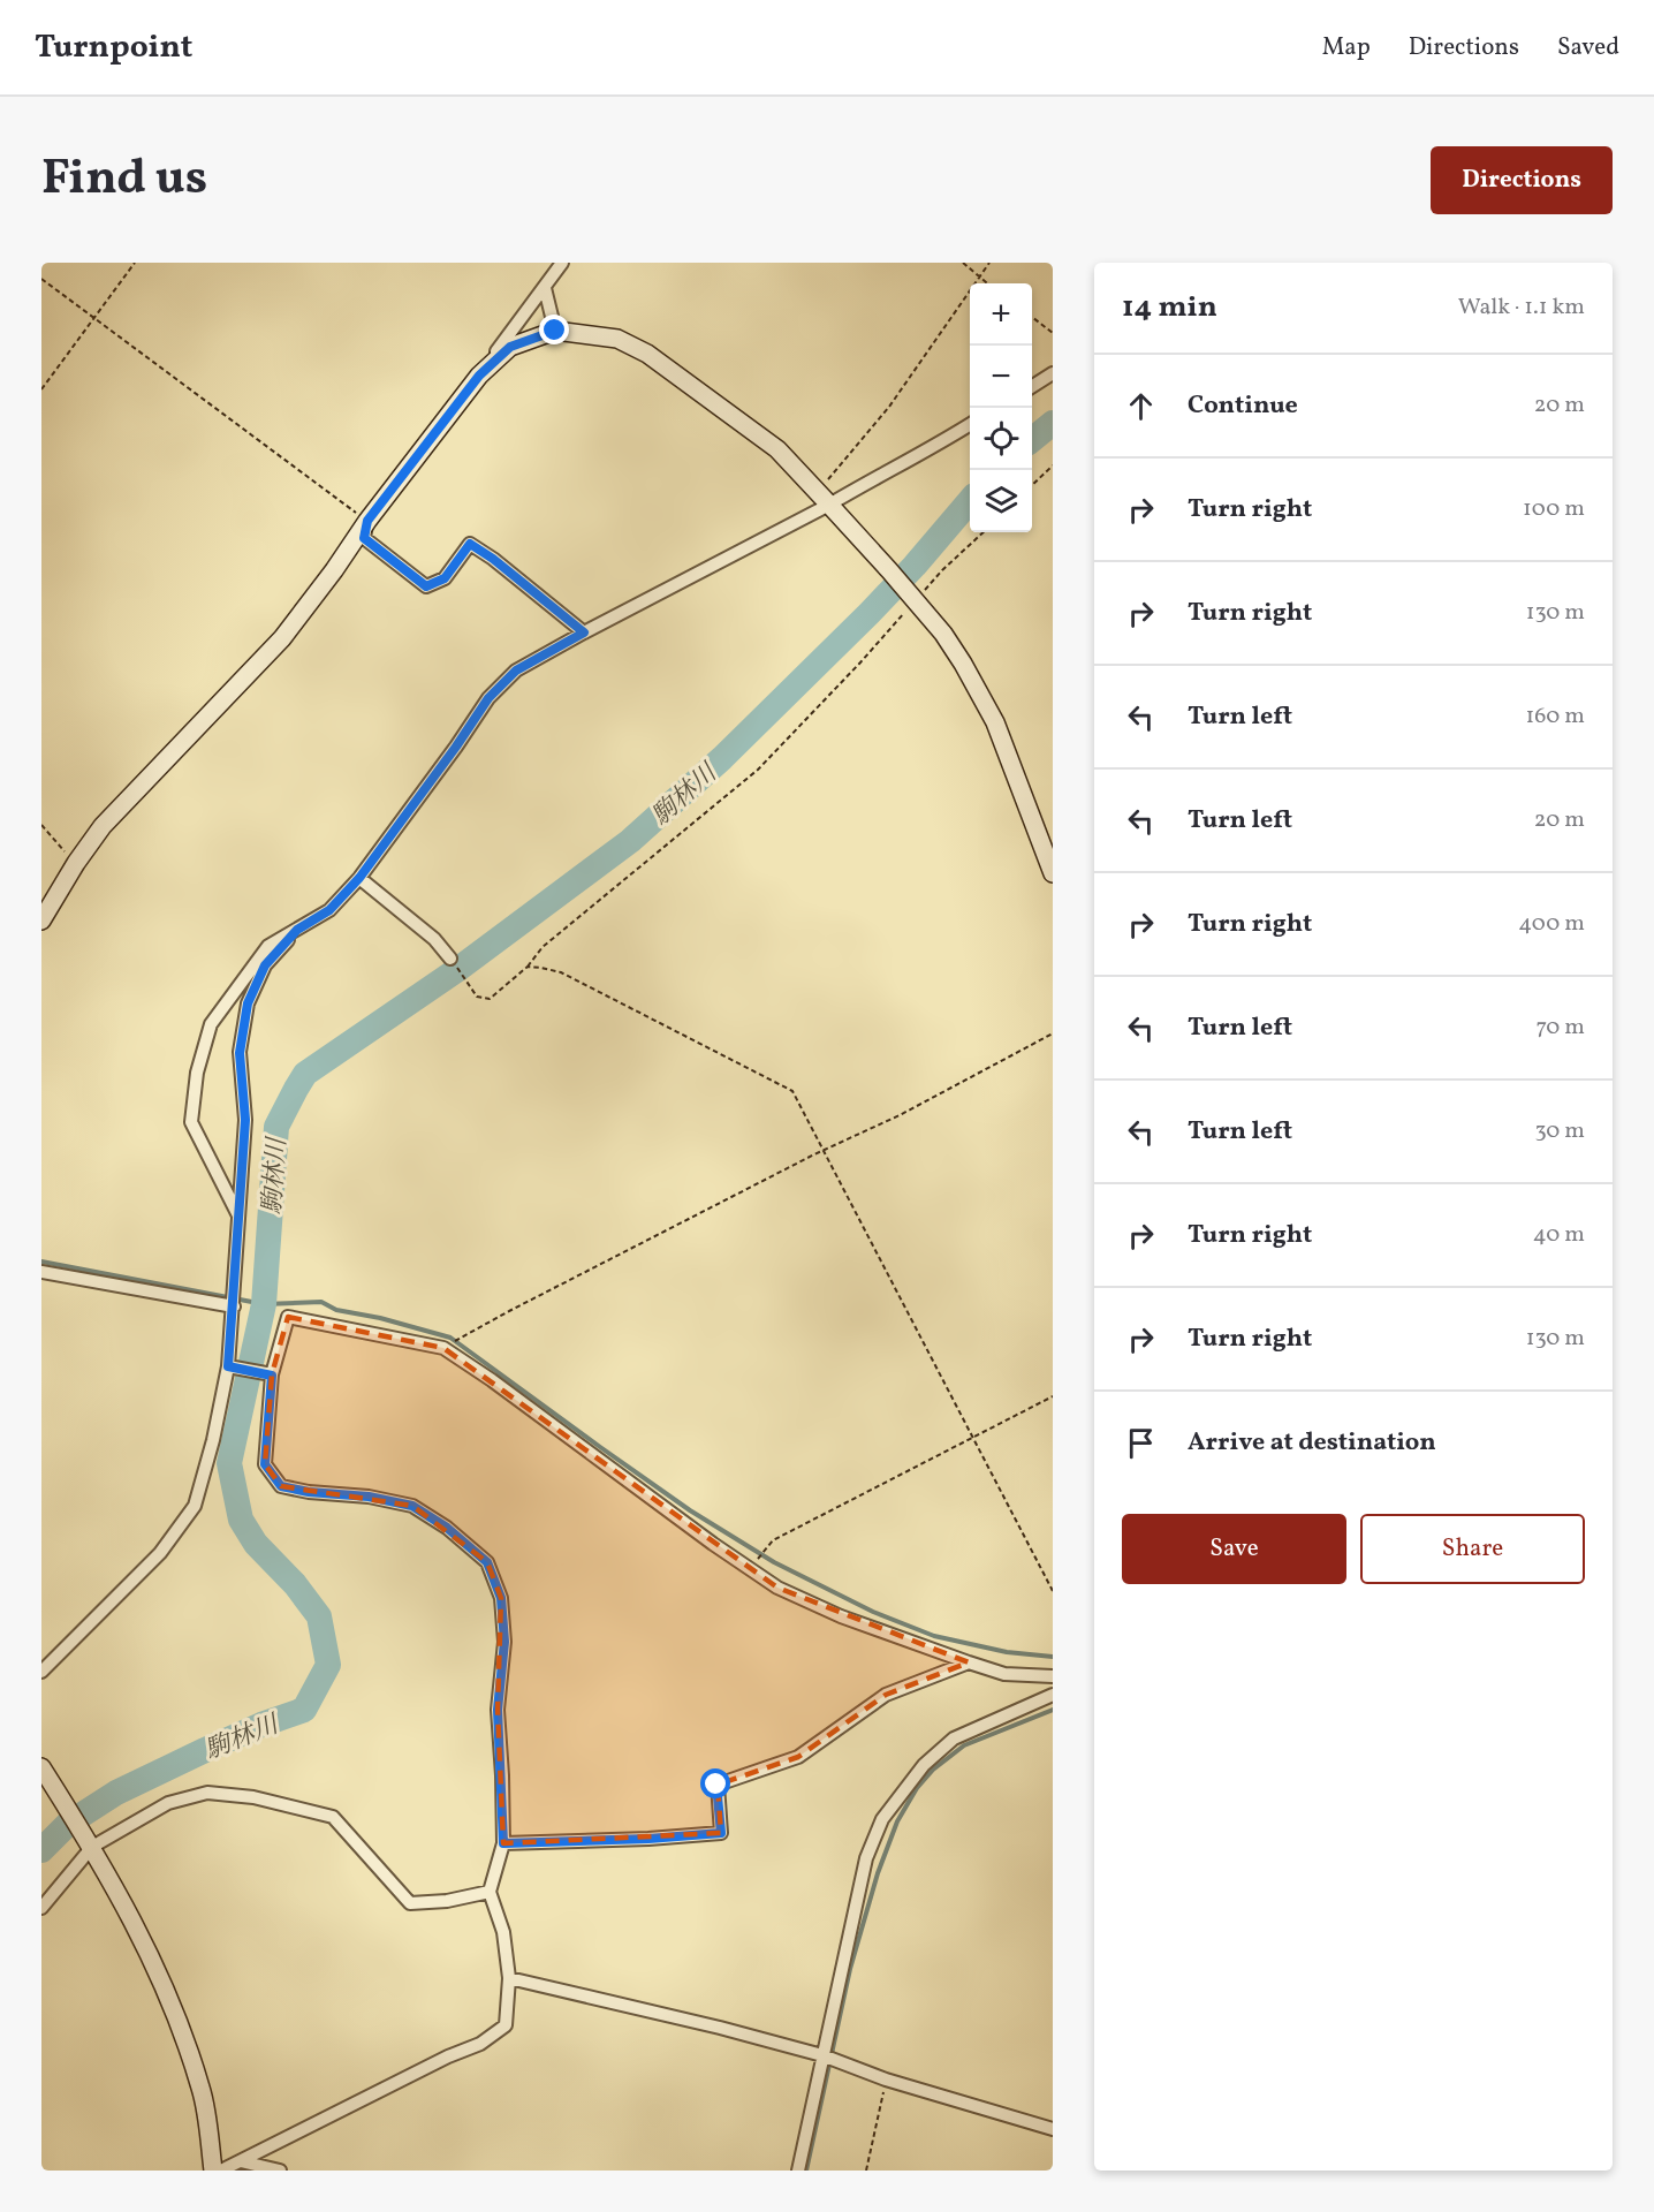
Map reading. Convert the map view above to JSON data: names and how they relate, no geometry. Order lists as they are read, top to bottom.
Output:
{
  "water": ["駒林川"],
  "page": {
    "header": "Turnpoint",
    "nav": ["Map", "Directions", "Saved"],
    "title": "Find us",
    "buttons": [
      "Directions",
      ["Save", "Share"]
    ],
    "heading": ["14 min", "Walk · 1.1 km"],
    "map_buttons": ["+", "−"],
    "list": [
      ["Continue", "20 m"],
      ["Turn right", "100 m"],
      ["Turn right", "130 m"],
      ["Turn left", "160 m"],
      ["Turn left", "20 m"],
      ["Turn right", "400 m"],
      ["Turn left", "70 m"],
      ["Turn left", "30 m"],
      ["Turn right", "40 m"],
      ["Turn right", "130 m"],
      "Arrive at destination"
    ]
  }
}
